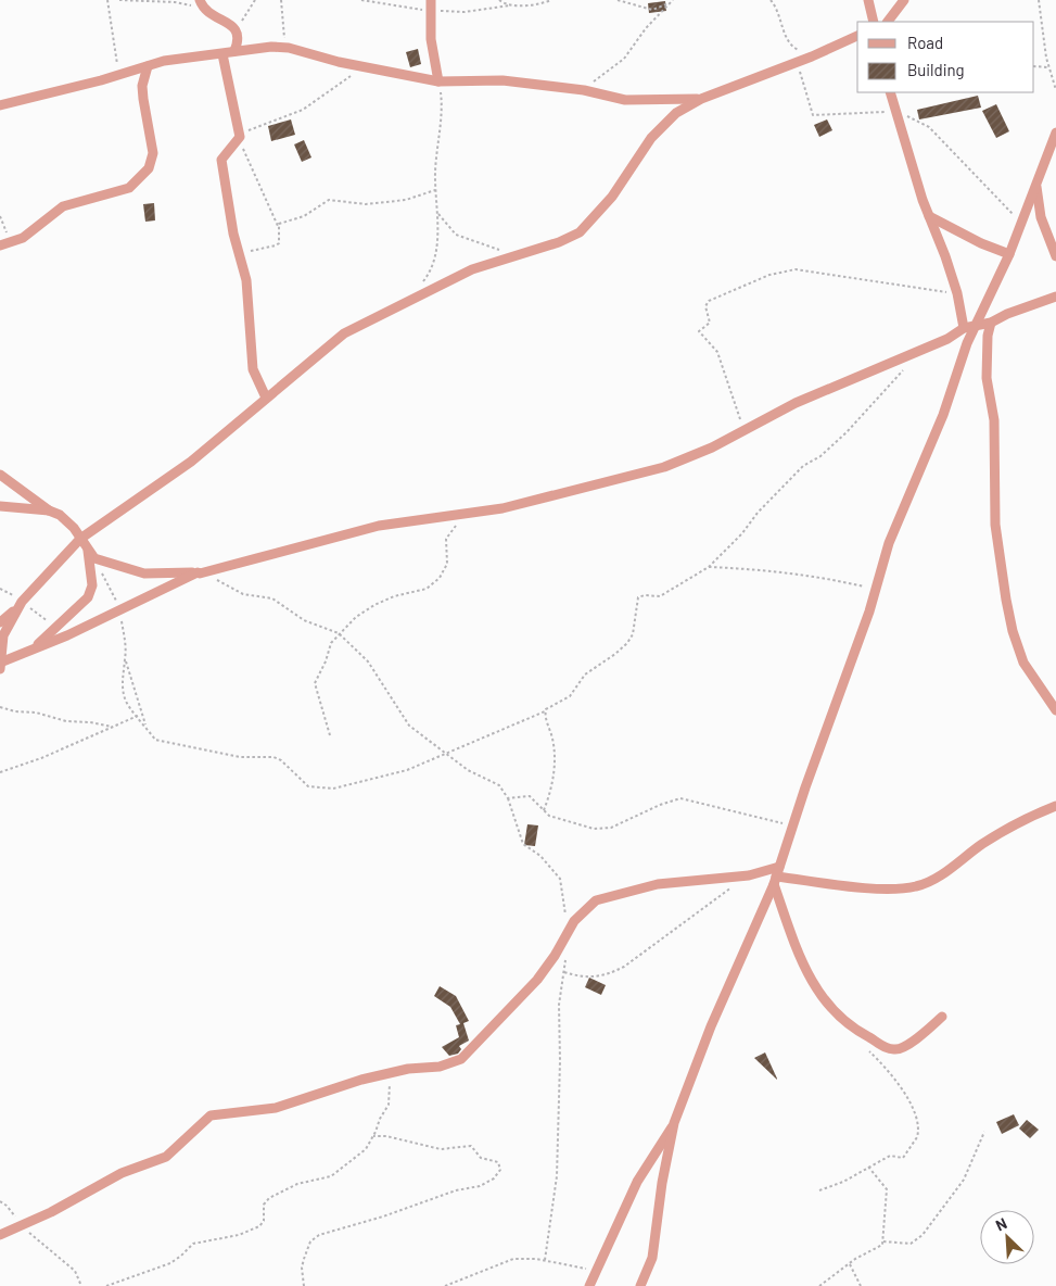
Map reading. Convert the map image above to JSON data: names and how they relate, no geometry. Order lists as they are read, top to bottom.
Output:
{
  "legend": ["Road", "Building"],
  "north": "top left"
}
